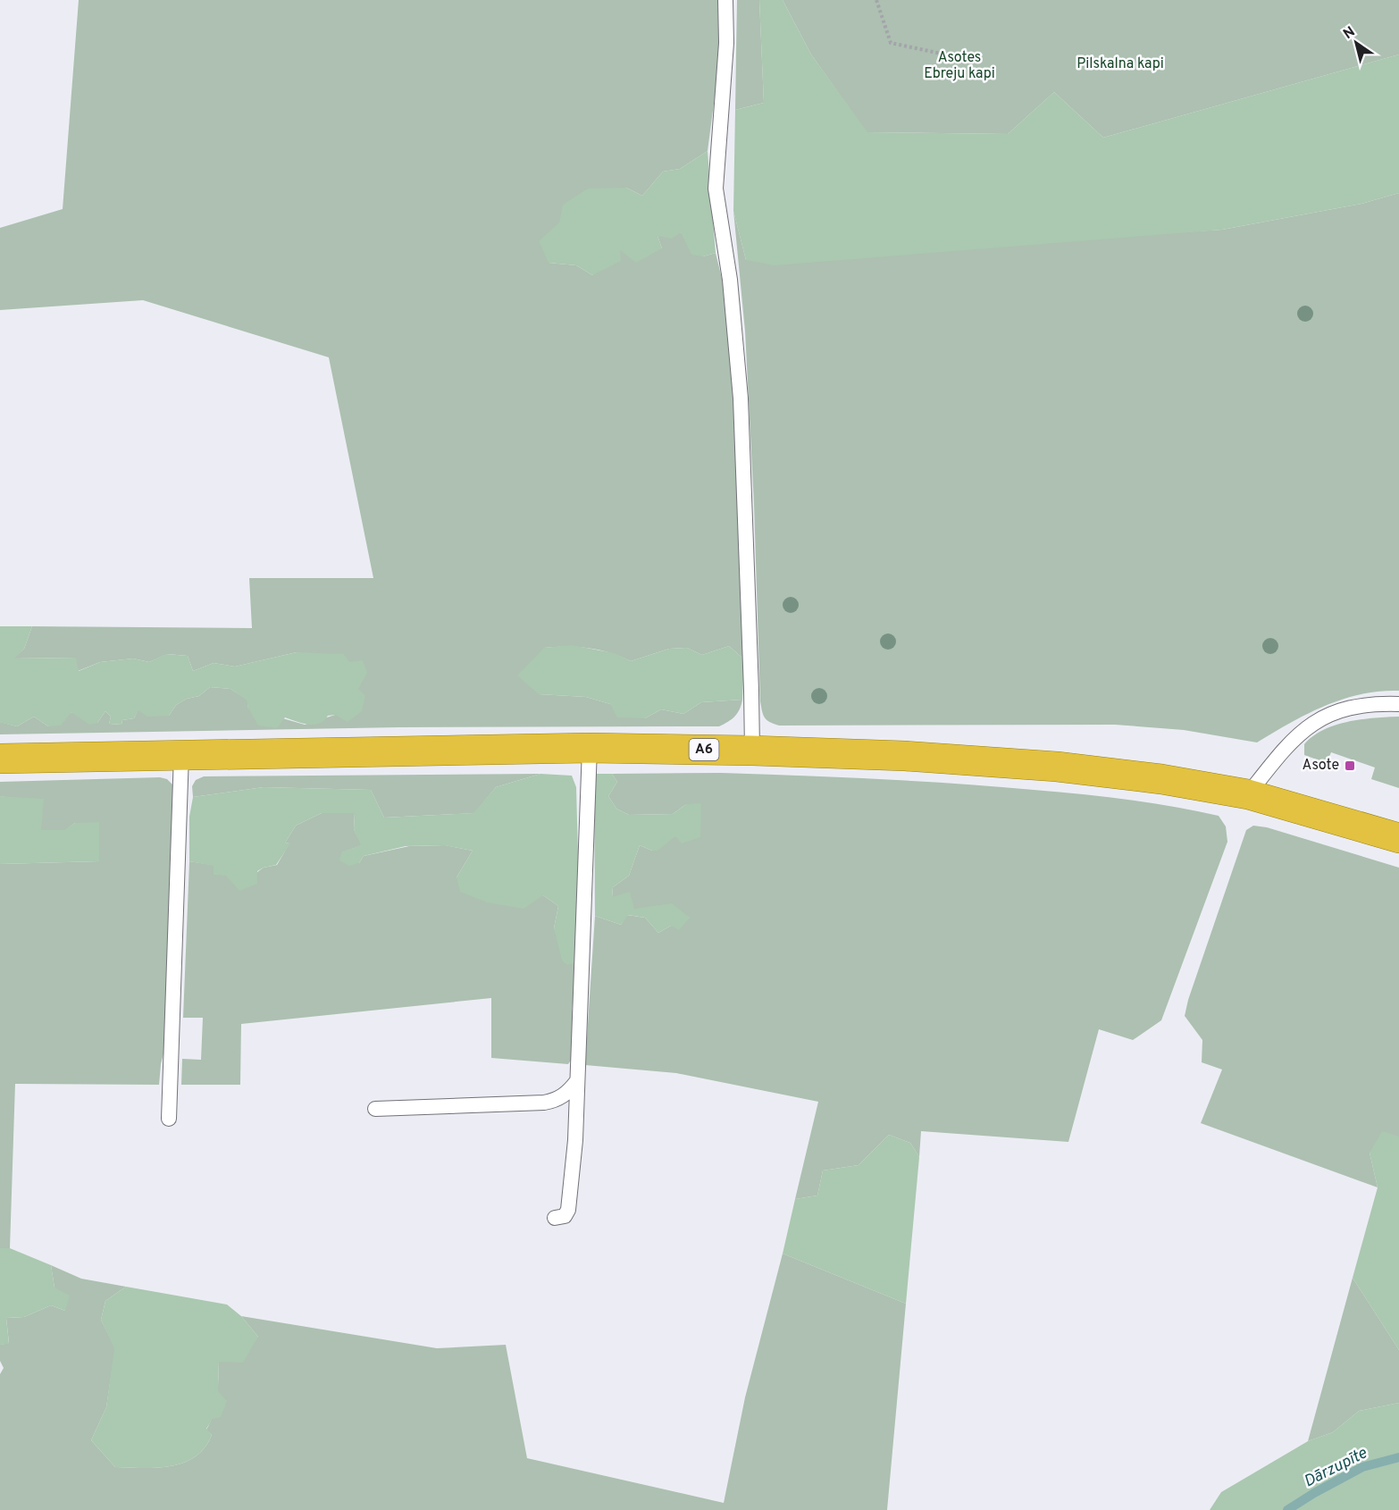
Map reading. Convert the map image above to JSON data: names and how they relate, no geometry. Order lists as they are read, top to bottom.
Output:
{
  "streets": {
    "highway": ["A6"]
  },
  "water": ["Dārzupīte"],
  "parks": ["Asotes Ebreju kapi", "Pilskalna kapi"],
  "places": {
    "transit": ["Asote"]
  },
  "north": "top left"
}
